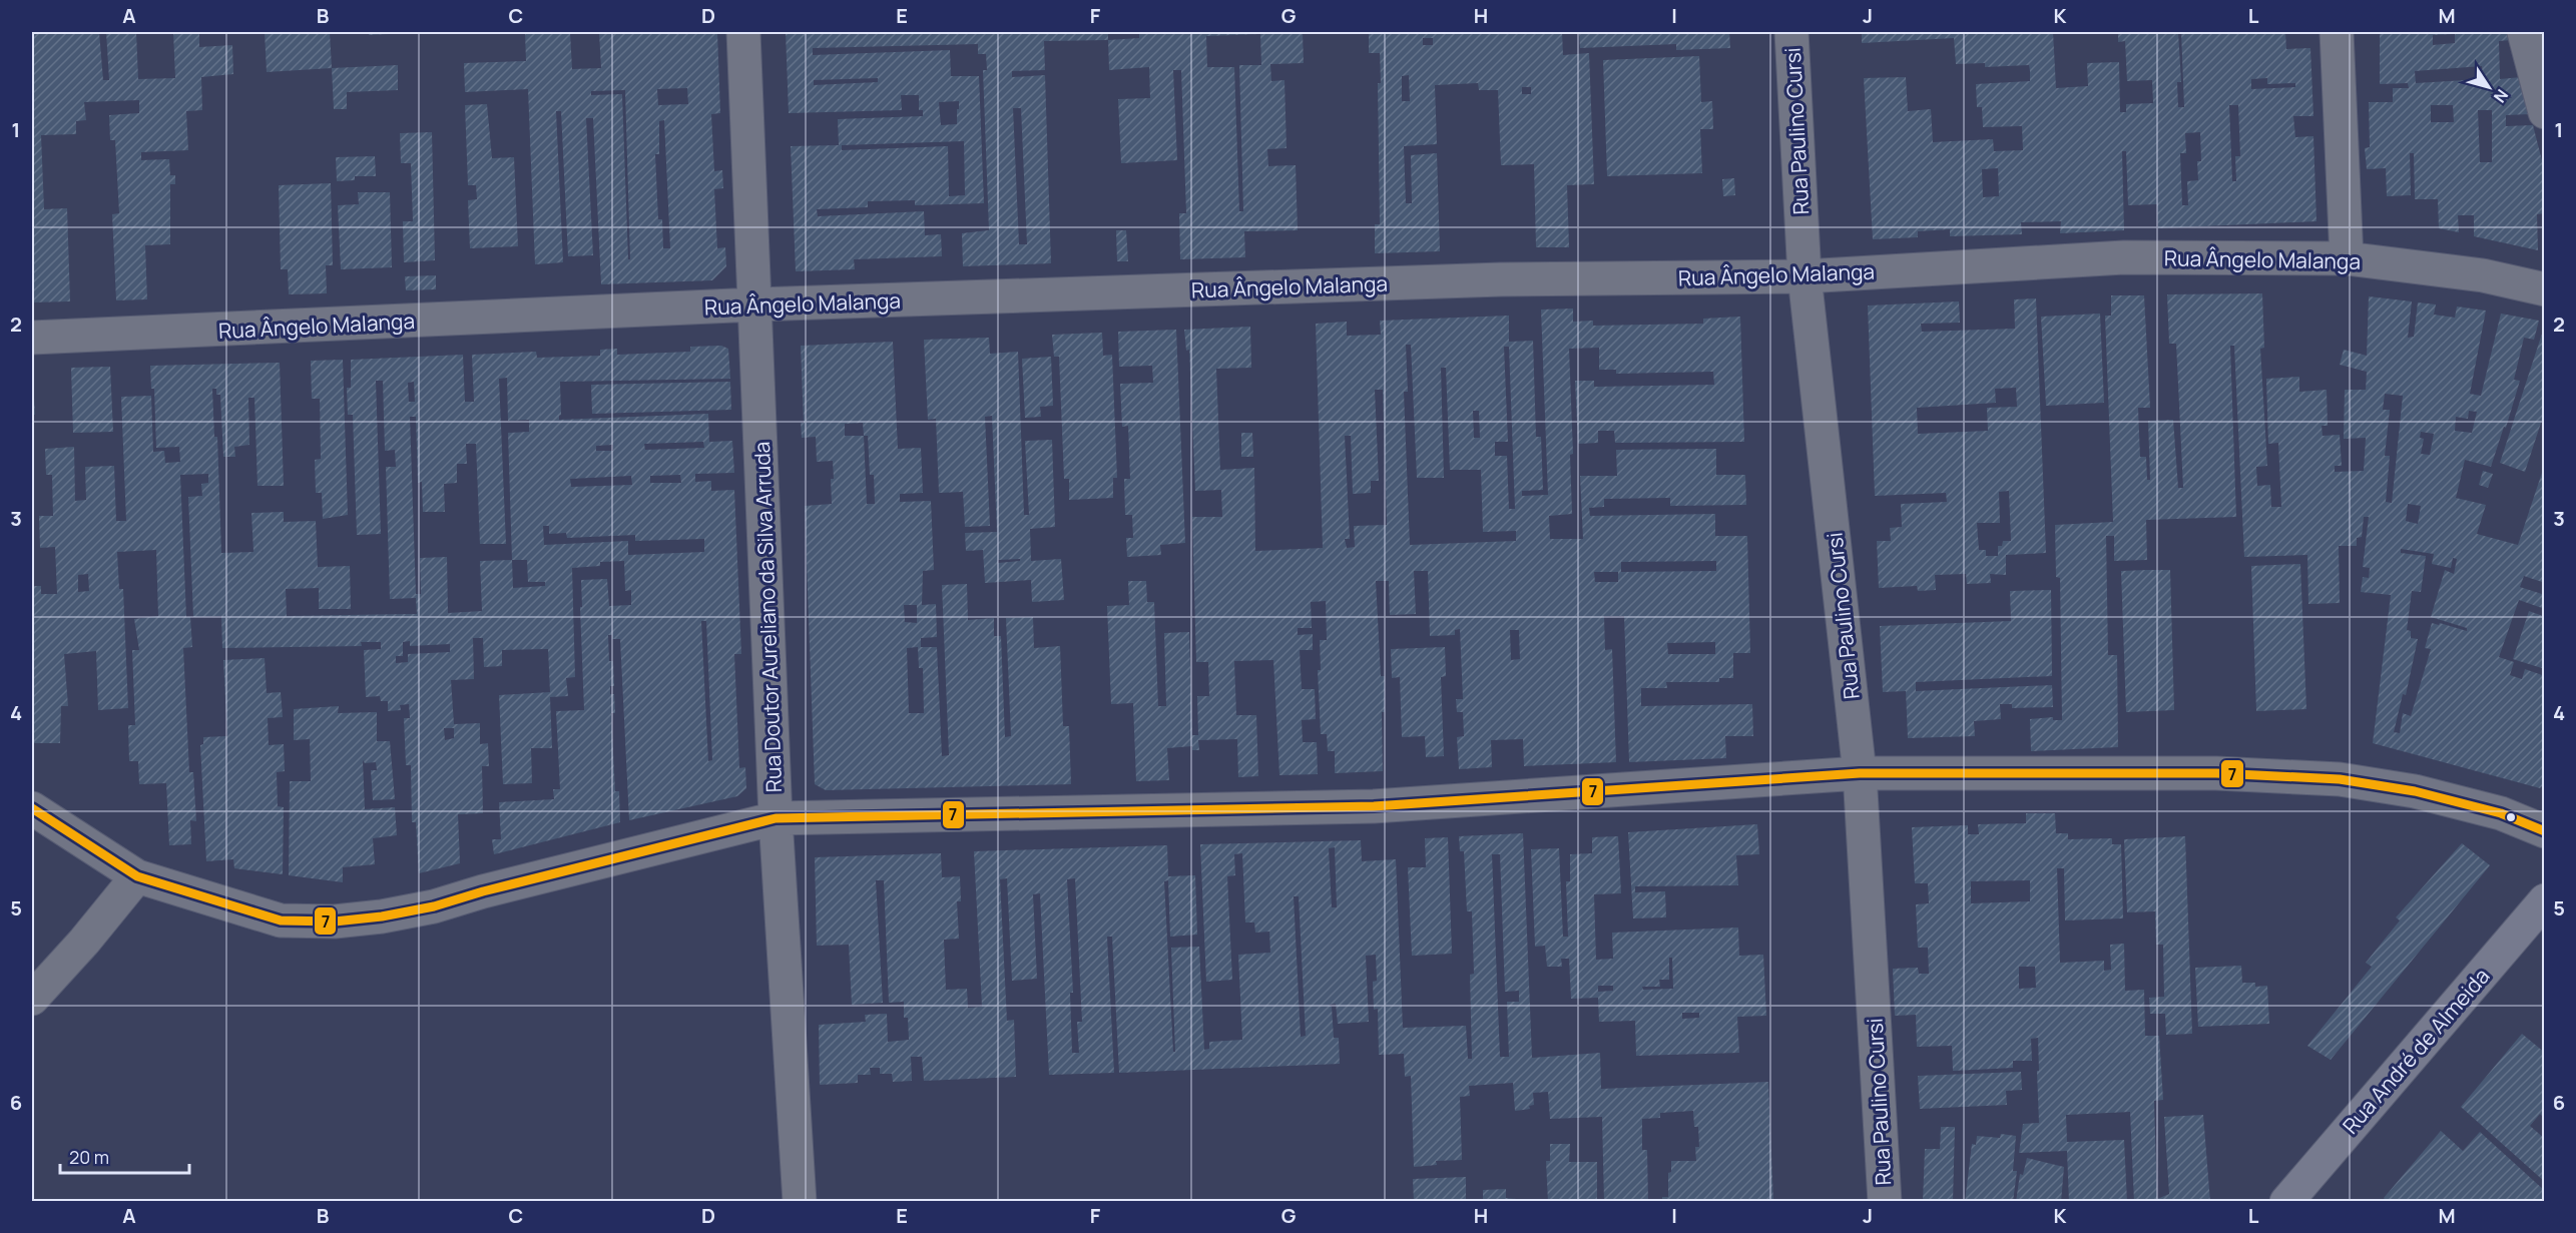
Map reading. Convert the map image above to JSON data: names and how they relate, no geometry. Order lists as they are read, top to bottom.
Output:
{
  "streets": {
    "main road": ["Rua André de Almeida"],
    "street": ["Rua Paulino Cursi", "Rua Ângelo Malanga", "Rua Doutor Aureliano da Silva Arruda"]
  },
  "crossings": [
    ["Rua Paulino Cursi", "Rua Ângelo Malanga"],
    ["Rua Ângelo Malanga", "Rua Doutor Aureliano da Silva Arruda"]
  ],
  "lines": ["transit line 7"],
  "scale_bar": "20 m",
  "north": "bottom right",
  "grid": {
    "columns": [
      "A",
      "B",
      "C",
      "D",
      "E",
      "F",
      "G",
      "H",
      "I",
      "J",
      "K",
      "L",
      "M"
    ],
    "rows": [
      "1",
      "2",
      "3",
      "4",
      "5",
      "6"
    ]
  }
}
